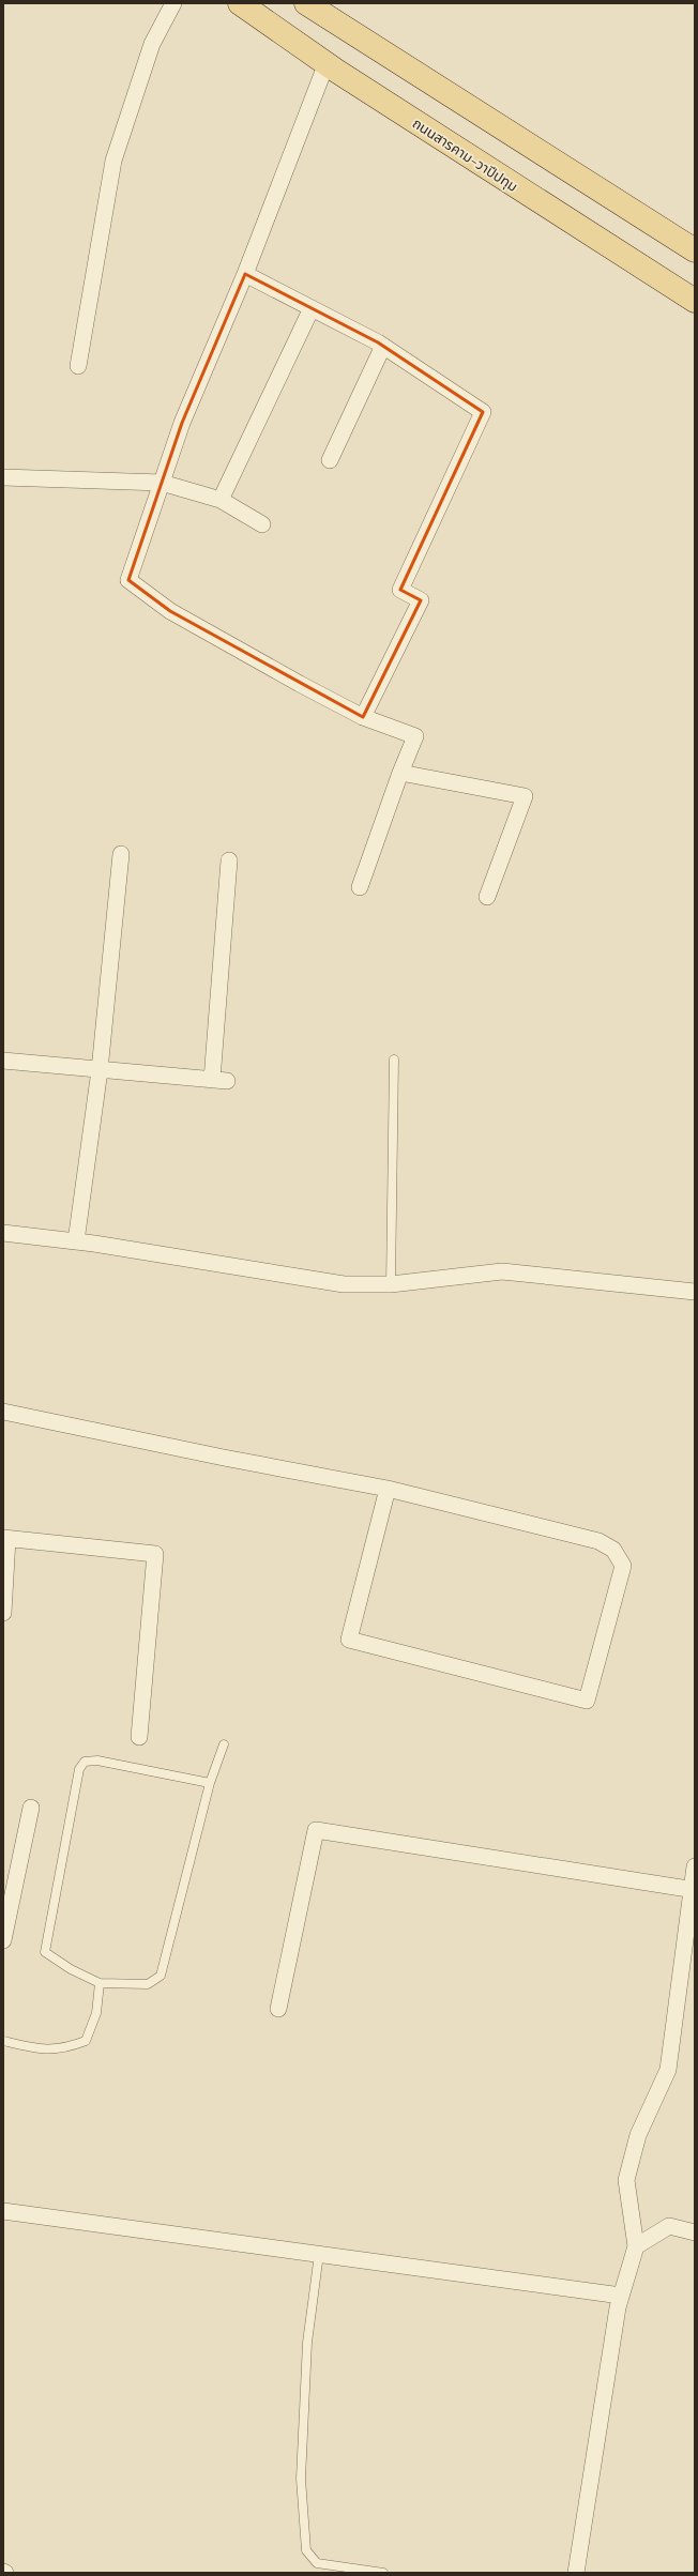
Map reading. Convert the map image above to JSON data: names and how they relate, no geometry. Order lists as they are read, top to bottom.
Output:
{
  "streets": {
    "main road": ["ถนนสารคาม-วาปีปทุม"]
  }
}
